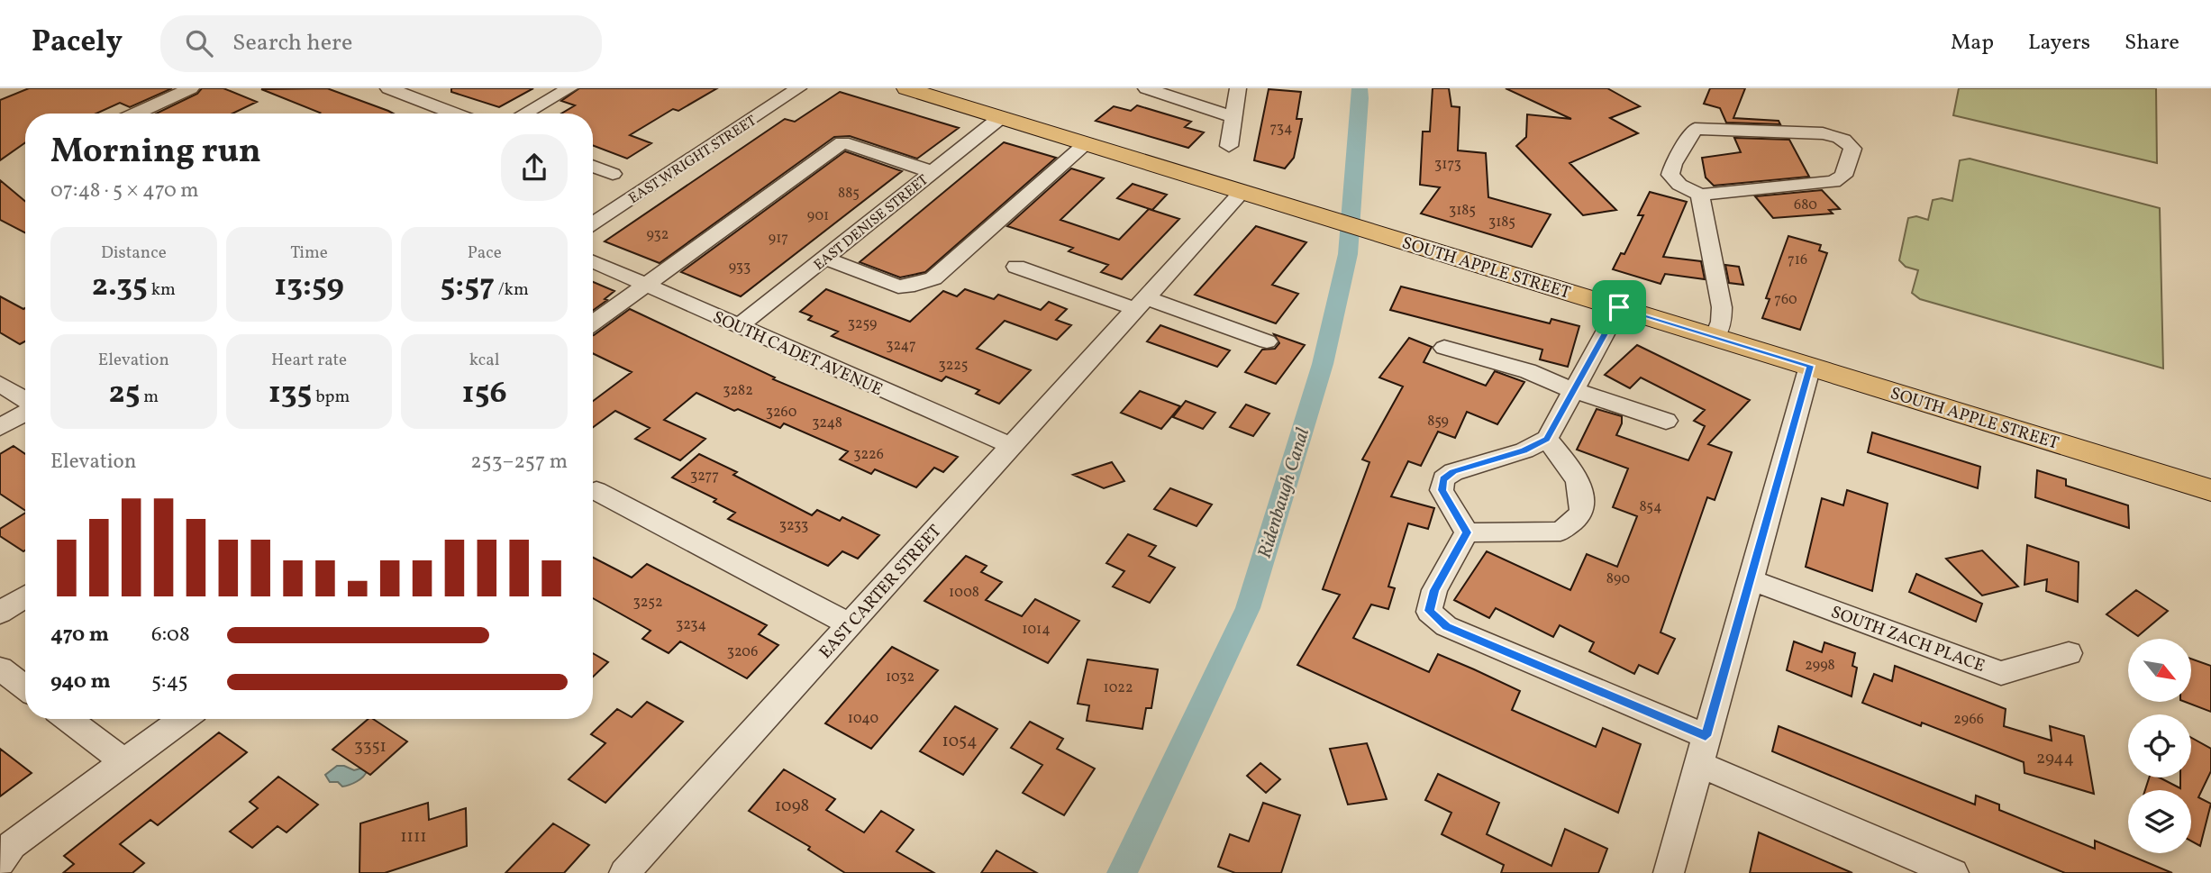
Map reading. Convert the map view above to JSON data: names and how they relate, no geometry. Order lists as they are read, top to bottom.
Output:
{
  "streets": {
    "main road": ["SOUTH APPLE STREET"],
    "street": [
      "EAST WRIGHT STREET",
      "EAST DENISE STREET",
      "SOUTH CADET AVENUE",
      "EAST CARTER STREET",
      "SOUTH ZACH PLACE"
    ]
  },
  "crossings": [
    ["EAST DENISE STREET", "SOUTH APPLE STREET"],
    ["EAST DENISE STREET", "SOUTH CADET AVENUE"],
    ["SOUTH APPLE STREET", "EAST CARTER STREET"],
    ["SOUTH CADET AVENUE", "EAST CARTER STREET"]
  ],
  "water": ["Ridenbaugh Canal"],
  "house_numbers": [
    "734",
    "3173",
    "885",
    "680",
    "3185",
    "901",
    "3185",
    "932",
    "917",
    "716",
    "933",
    "760",
    "3259",
    "3247",
    "3225",
    "3282",
    "3260",
    "859",
    "3248",
    "3226",
    "3277",
    "854",
    "3233",
    "890",
    "1008",
    "3252",
    "3234",
    "1014",
    "3206",
    "2998",
    "1032",
    "1022",
    "1040",
    "2966",
    "1054",
    "3351",
    "2944",
    "1098",
    "1111"
  ],
  "north": "bottom right",
  "page": {
    "header": "Pacely",
    "search": "Search here",
    "nav": ["Map", "Layers", "Share"],
    "heading": ["Morning run", "07:48 · 5 × 470 m"],
    "stats": [
      ["Distance", "2.35 km"],
      ["Time", "13:59"],
      ["Pace", "5:57 /km"],
      ["Elevation", "25 m"],
      ["Heart rate", "135 bpm"],
      ["kcal", "156"]
    ],
    "chart": ["Elevation", "253–257 m"],
    "list": [
      {
        "name": "470 m",
        "note": "6:08"
      },
      {
        "name": "940 m",
        "note": "5:45"
      }
    ]
  }
}
